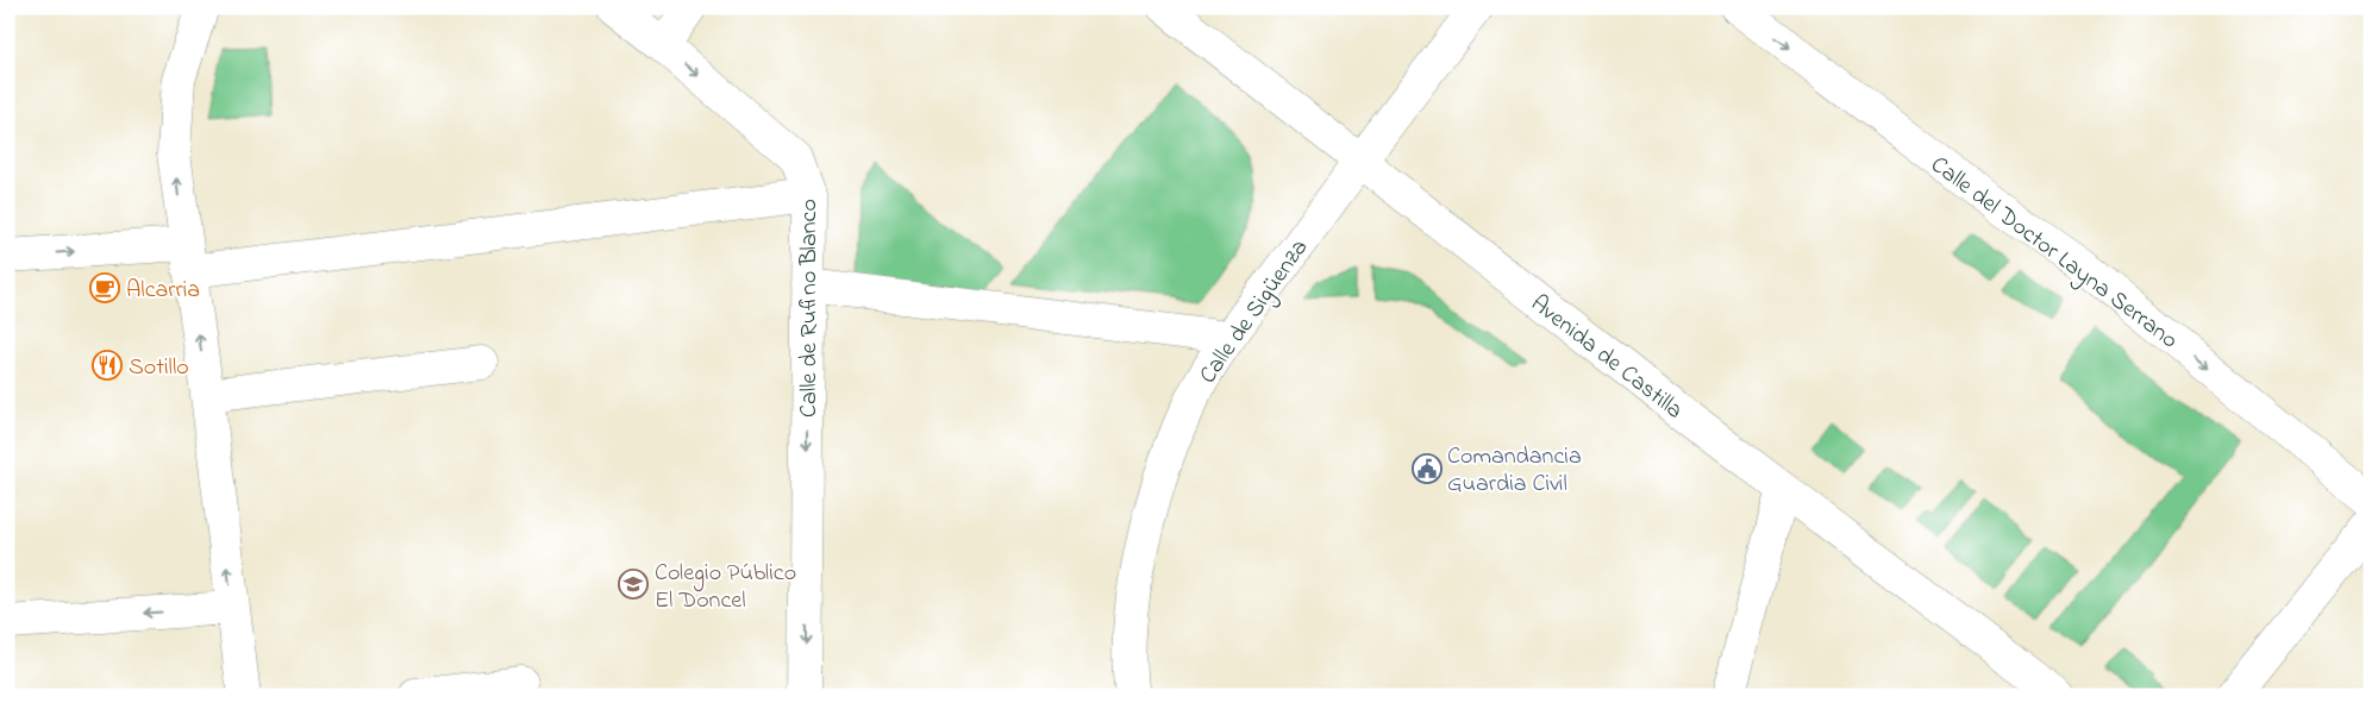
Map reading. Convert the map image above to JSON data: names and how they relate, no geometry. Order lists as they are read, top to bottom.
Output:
{
  "streets": {
    "street": [
      "Calle del Doctor Layna Serrano",
      "Calle de Rufino Blanco",
      "Calle de Sigüenza",
      "Avenida de Castilla"
    ]
  },
  "crossings": [
    ["Calle de Sigüenza", "Avenida de Castilla"]
  ],
  "one_way": ["Calle del Doctor Layna Serrano", "Calle de Rufino Blanco"],
  "places": {
    "cafe": ["Alcarria"],
    "restaurant": ["Sotillo"],
    "public building": ["Comandancia Guardia Civil"],
    "school or university": ["Colegio Público El Doncel"]
  }
}
